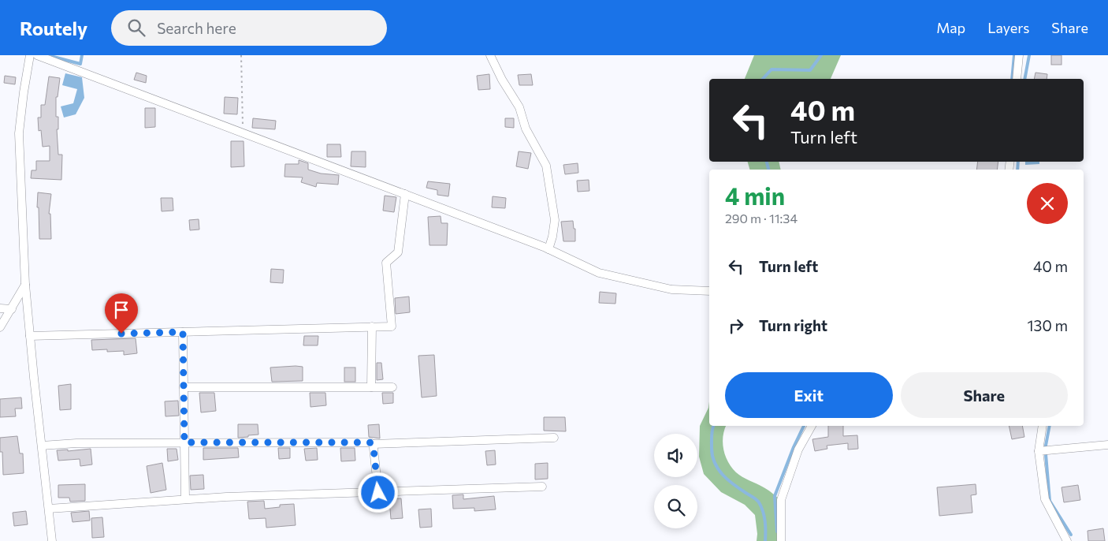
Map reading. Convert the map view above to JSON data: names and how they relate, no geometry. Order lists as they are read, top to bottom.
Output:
{
  "page": {
    "header": "Routely",
    "search": "Search here",
    "nav": ["Map", "Layers", "Share"],
    "turn": ["40 m", "Turn left"],
    "heading": ["4 min", "290 m · 11:34"],
    "list": [
      {
        "name": "Turn left",
        "value": "40 m"
      },
      {
        "name": "Turn right",
        "value": "130 m"
      }
    ],
    "buttons": ["Exit", "Share"]
  }
}
